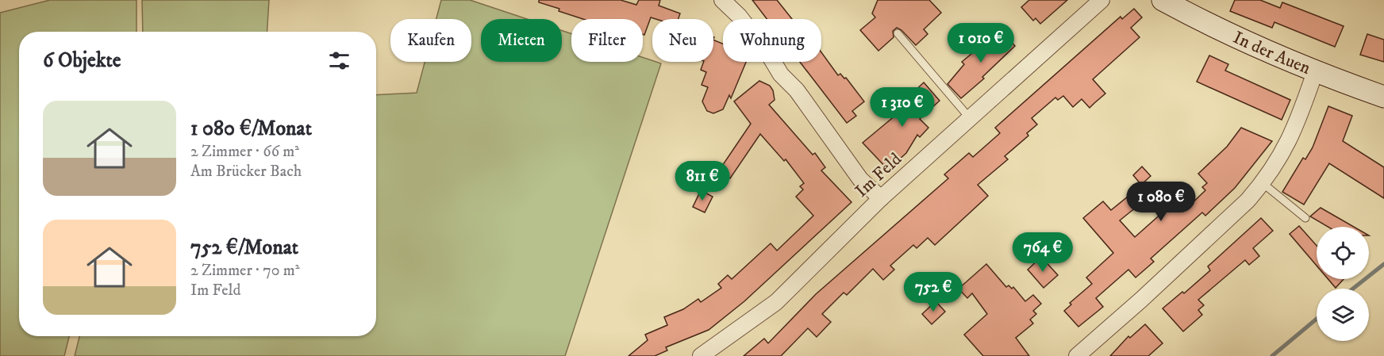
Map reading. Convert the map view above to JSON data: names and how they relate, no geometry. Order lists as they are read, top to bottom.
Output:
{
  "streets": {
    "street": ["In der Auen", "Im Feld"]
  },
  "page": {
    "chip": [
      "Kaufen",
      "Mieten",
      "Filter",
      "Neu",
      "Wohnung"
    ],
    "price": [
      "1 010 €",
      "1 310 €",
      "811 €",
      "1 080 €",
      "764 €",
      "752 €"
    ],
    "heading": "6 Objekte",
    "list": [
      {
        "name": "1 080 €/Monat",
        "note": "2 Zimmer · 66 m² · Am Brücker Bach"
      },
      {
        "name": "752 €/Monat",
        "note": "2 Zimmer · 70 m² · Im Feld"
      }
    ]
  }
}
